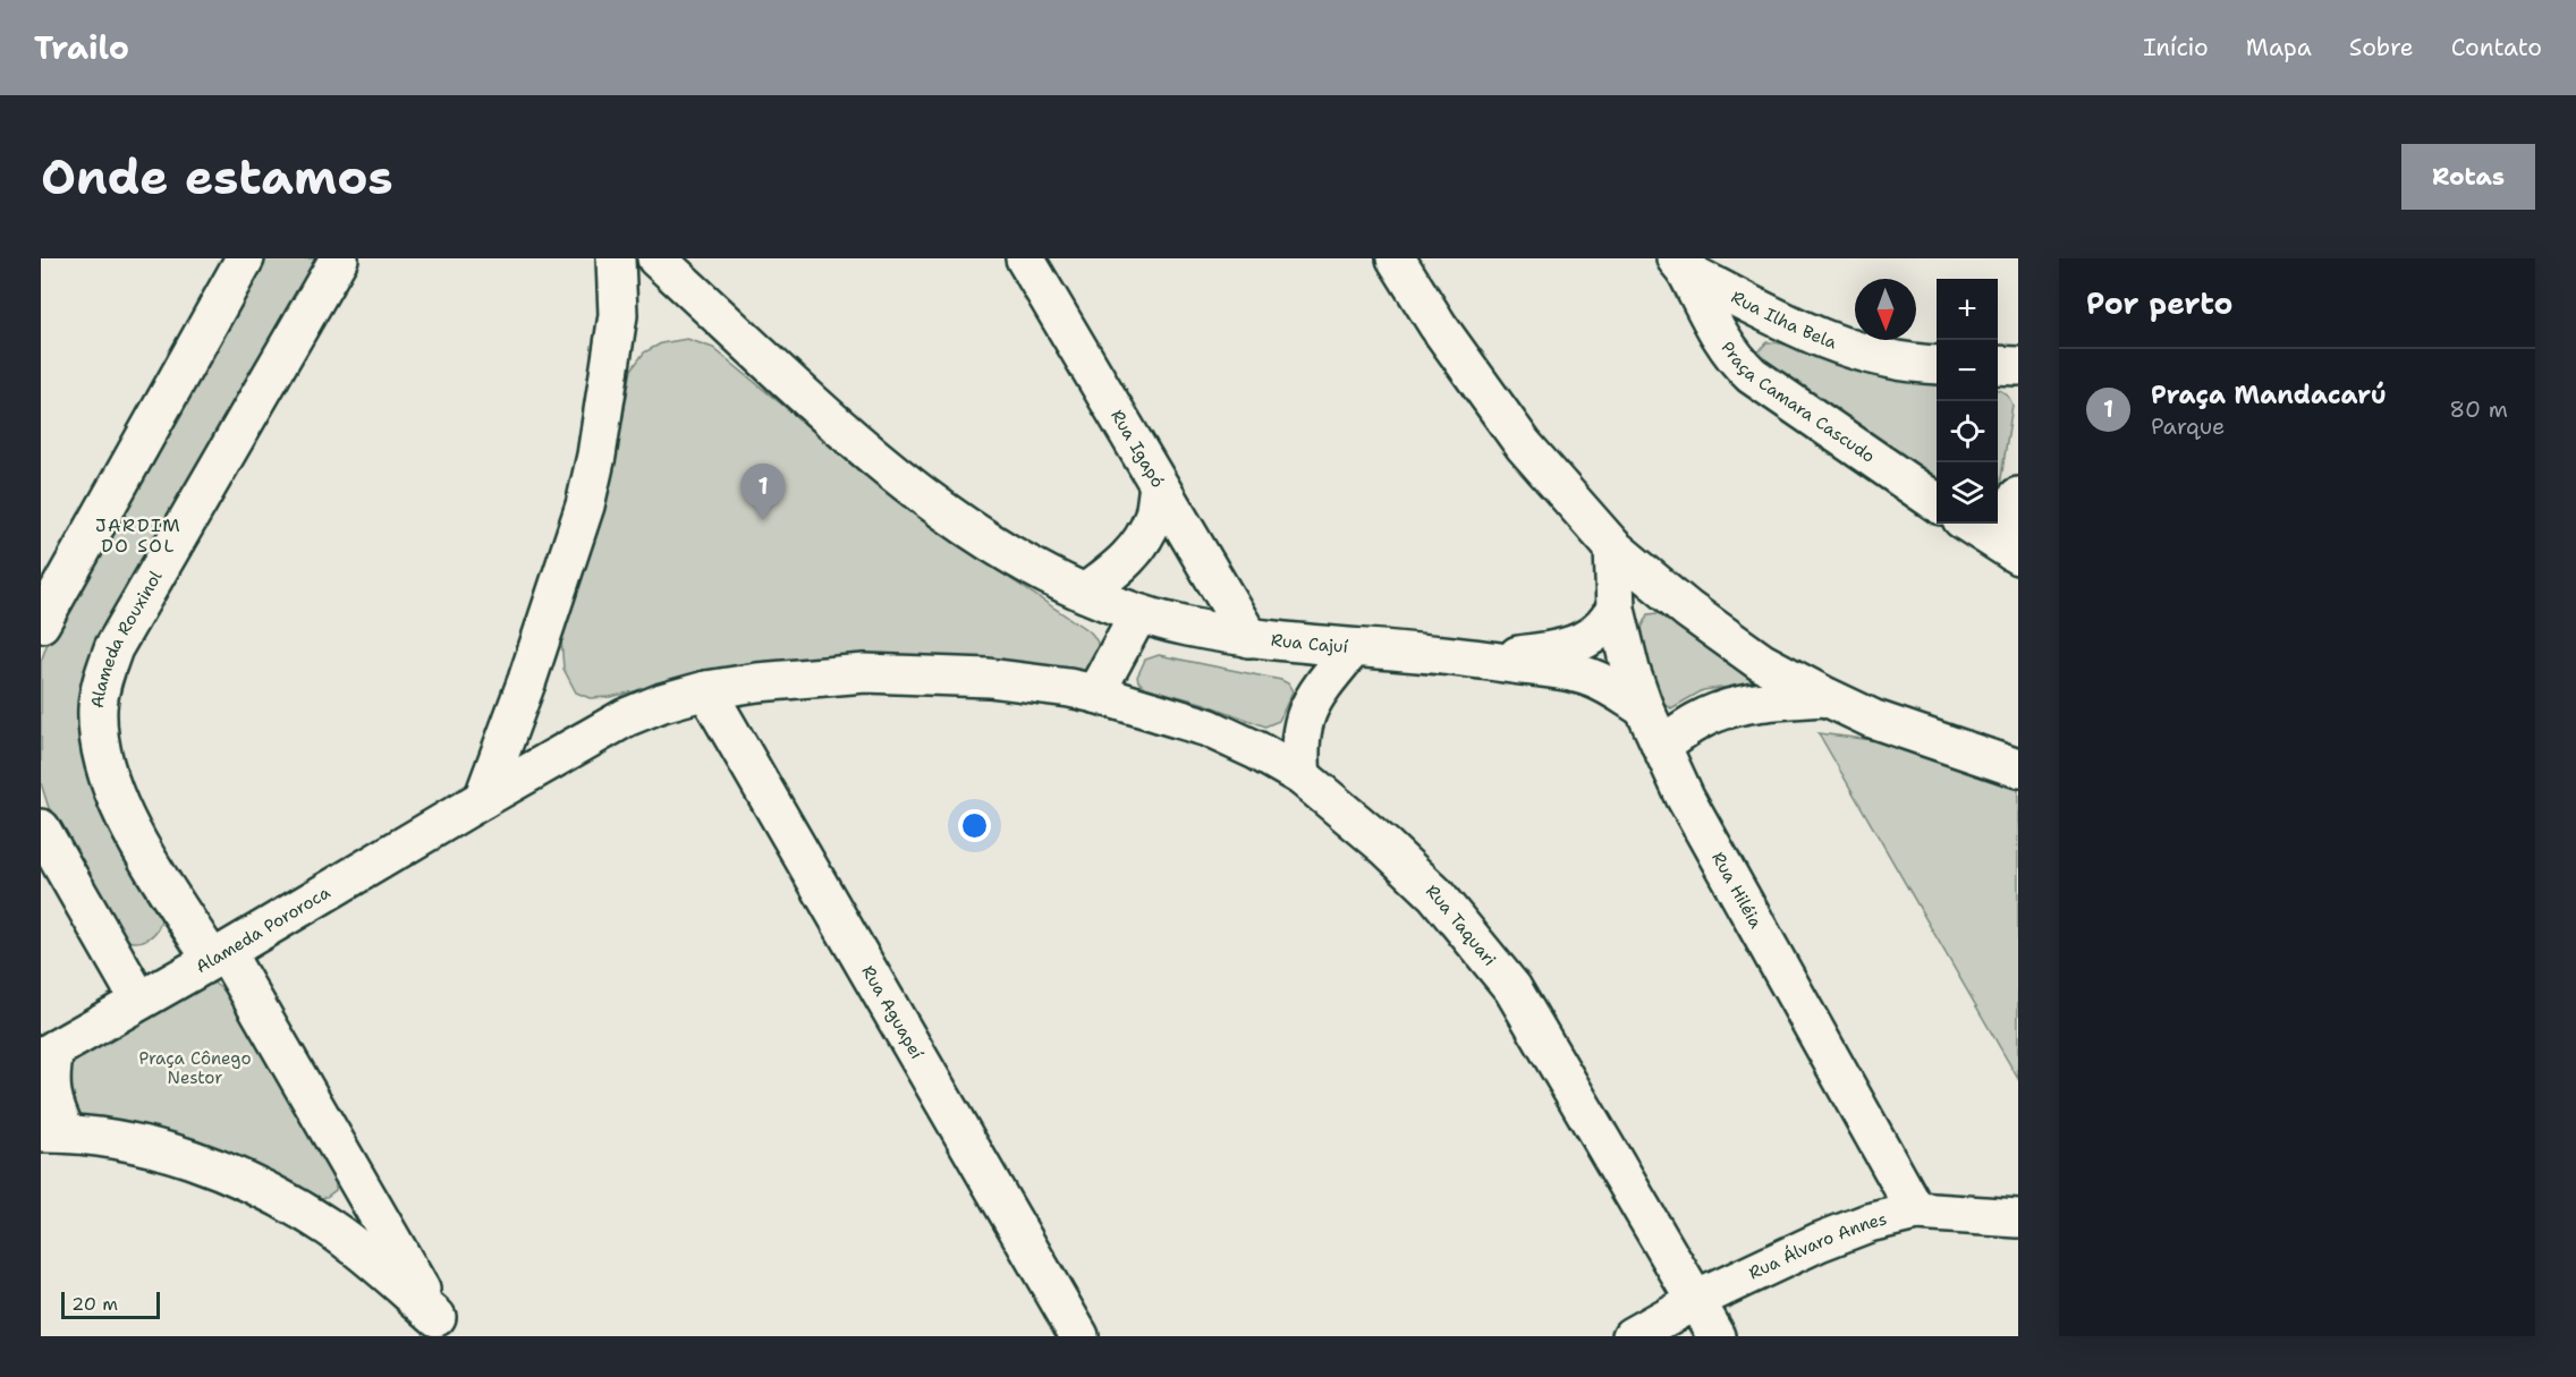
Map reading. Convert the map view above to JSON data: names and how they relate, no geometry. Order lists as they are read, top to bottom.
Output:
{
  "streets": {
    "street": [
      "Rua Ilha Bela",
      "Praça Camara Cascudo",
      "Rua Igapó",
      "Alameda Rouxinol",
      "Rua Cajuí",
      "Rua Hiléia",
      "Rua Taquari",
      "Alameda Pororoca",
      "Rua Aguapeí",
      "Rua Álvaro Annes"
    ]
  },
  "crossings": [
    ["Rua Ilha Bela", "Praça Camara Cascudo"],
    ["Rua Igapó", "Rua Cajuí"],
    ["Alameda Rouxinol", "Alameda Pororoca"],
    ["Rua Cajuí", "Rua Hiléia"],
    ["Rua Hiléia", "Rua Álvaro Annes"],
    ["Rua Taquari", "Alameda Pororoca"],
    ["Rua Taquari", "Rua Aguapeí"],
    ["Rua Taquari", "Rua Álvaro Annes"],
    ["Alameda Pororoca", "Rua Aguapeí"]
  ],
  "districts": ["JARDIM DO SOL"],
  "parks": ["Praça Cônego Nestor"],
  "scale_bar": "20 m",
  "north": "bottom",
  "page": {
    "header": "Trailo",
    "nav": [
      "Início",
      "Mapa",
      "Sobre",
      "Contato"
    ],
    "buttons": "Rotas",
    "title": "Onde estamos",
    "heading": "Por perto",
    "map_buttons": ["+", "−"],
    "list": [
      {
        "mark": "1",
        "name": "Praça Mandacarú",
        "note": "Parque",
        "value": "80 m"
      }
    ],
    "pins": "1",
    "scale": "20 m"
  }
}
